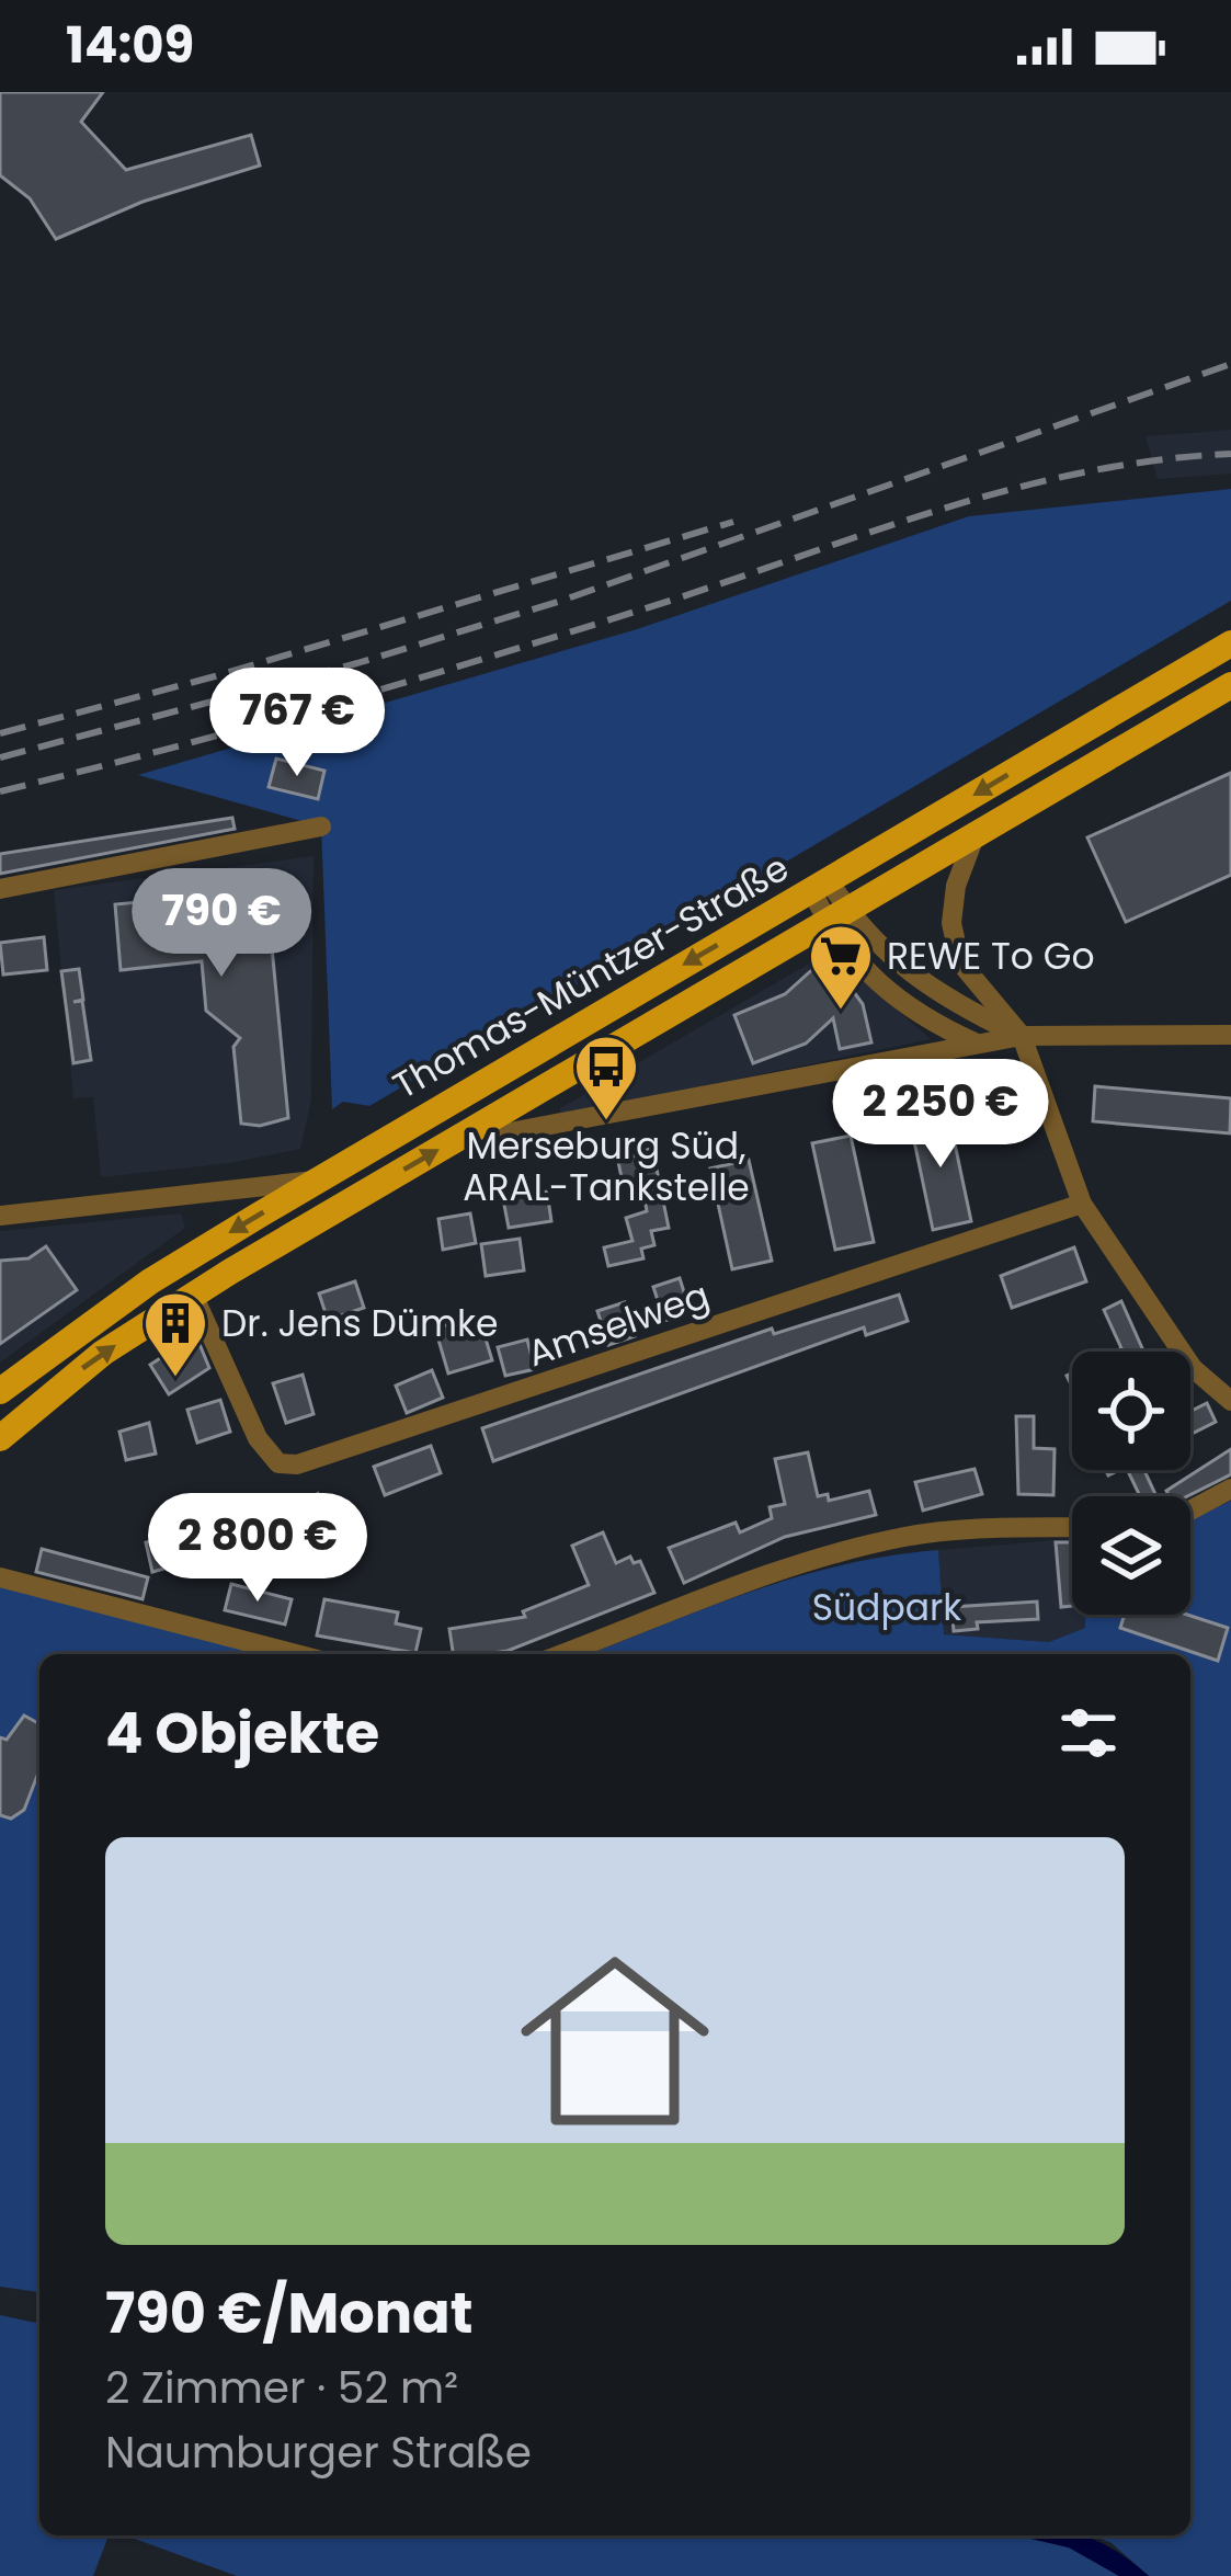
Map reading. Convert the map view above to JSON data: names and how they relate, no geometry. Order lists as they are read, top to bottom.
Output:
{
  "streets": {
    "main road": ["Thomas-Müntzer-Straße"],
    "street": ["Amselweg"]
  },
  "crossings": [
    ["Thomas-Müntzer-Straße", "Amselweg"]
  ],
  "parks": ["Südpark"],
  "places": {
    "supermarket": ["REWE To Go"],
    "bus stop": ["Merseburg Süd, ARAL-Tankstelle"],
    "building": ["Dr. Jens Dümke"]
  },
  "page": {
    "status": "14:09",
    "price": [
      "767 €",
      "790 €",
      "2 250 €",
      "2 800 €"
    ],
    "heading": "4 Objekte",
    "list": [
      {
        "name": "790 €/Monat",
        "note": "2 Zimmer · 52 m² · Naumburger Straße"
      }
    ]
  }
}
